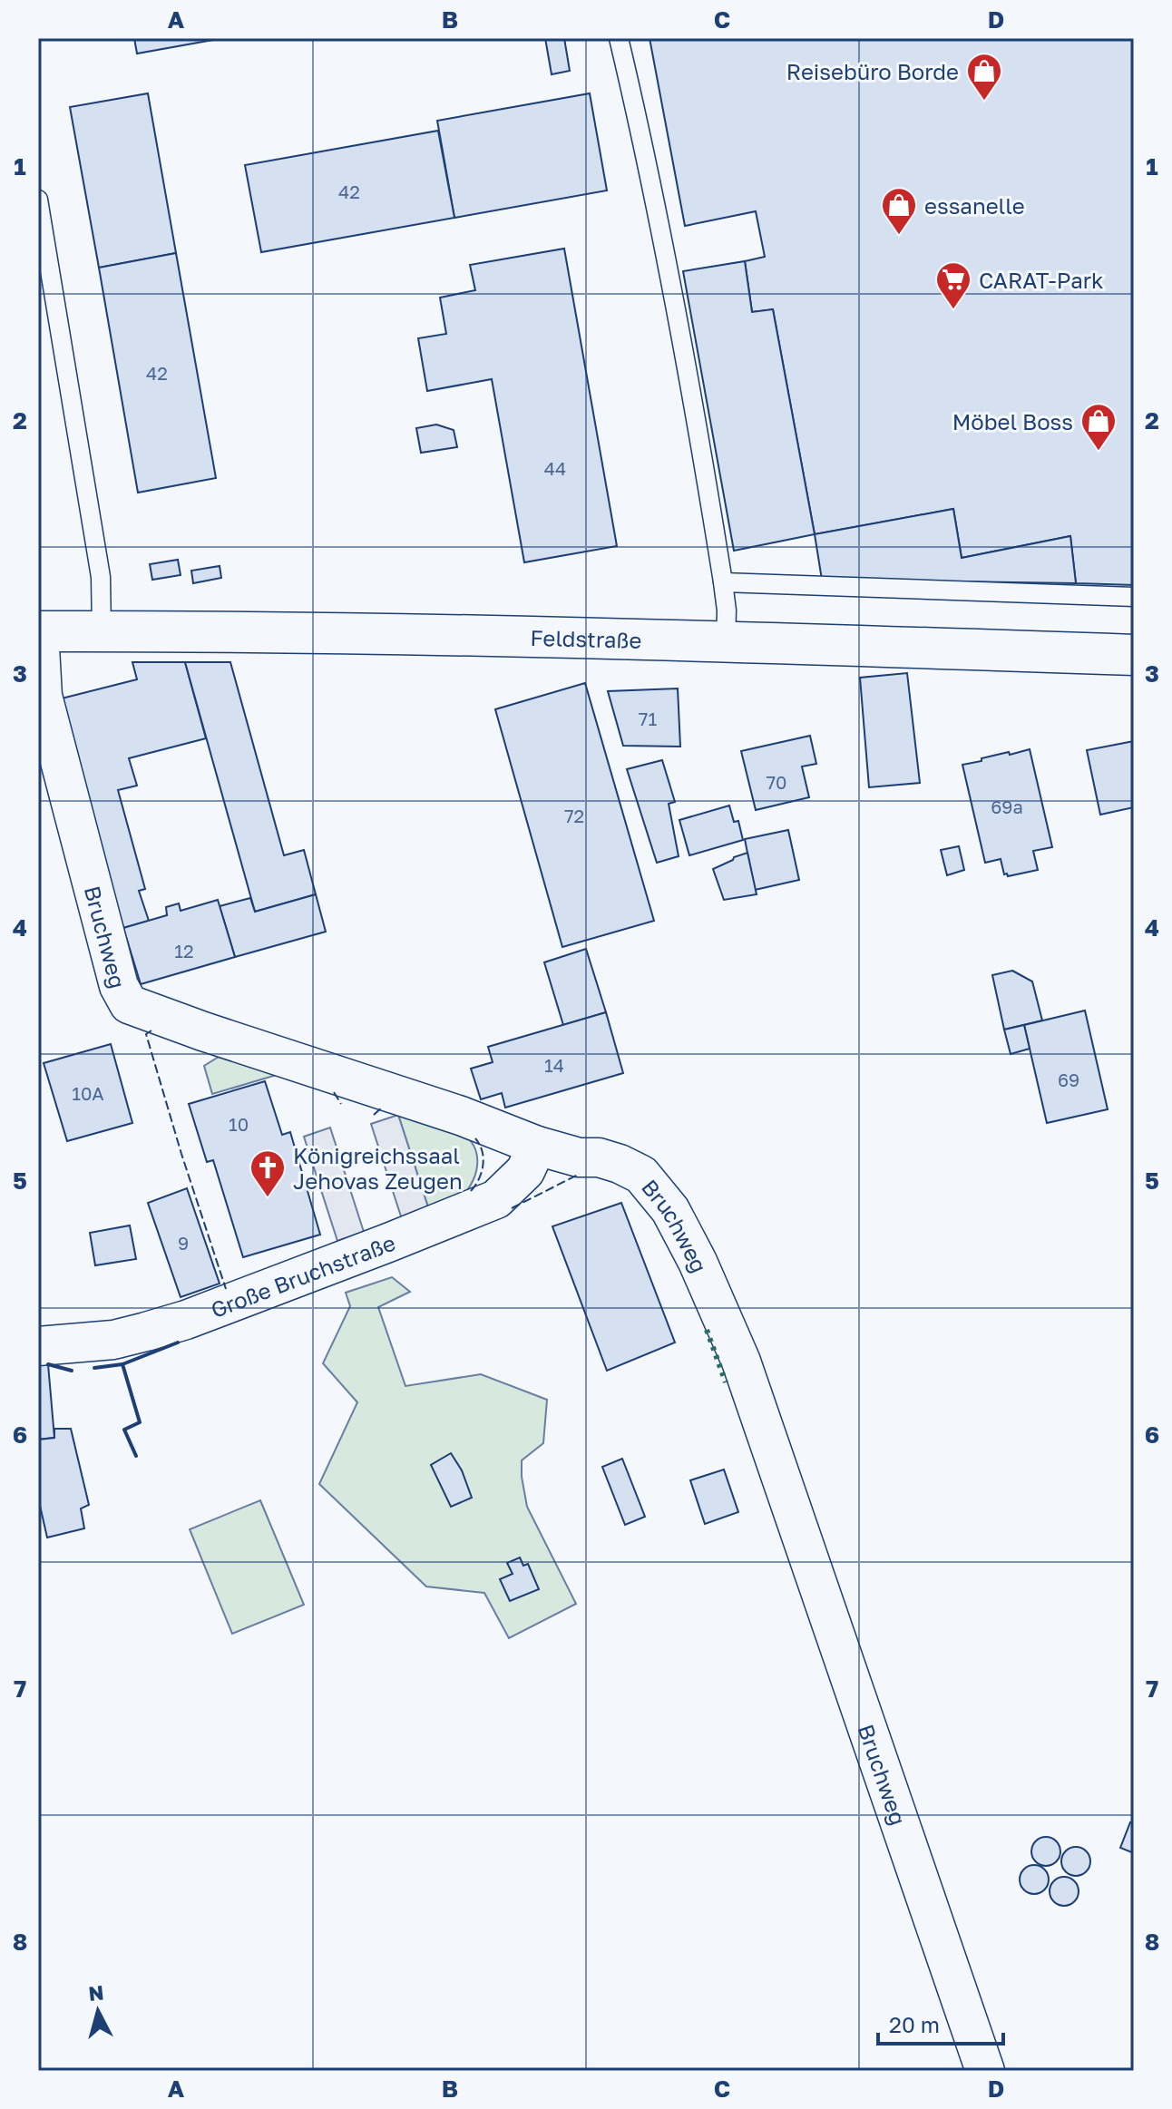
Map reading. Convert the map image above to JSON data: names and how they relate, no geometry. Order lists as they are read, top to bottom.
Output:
{
  "streets": {
    "street": ["Feldstraße", "Bruchweg", "Große Bruchstraße"]
  },
  "crossings": [
    ["Feldstraße", "Bruchweg"],
    ["Bruchweg", "Große Bruchstraße"]
  ],
  "places": {
    "shop": ["Reisebüro Borde", "essanelle", "Möbel Boss"],
    "supermarket": ["CARAT-Park"],
    "church": ["Königreichssaal Jehovas Zeugen"]
  },
  "house_numbers": [
    "42",
    "42",
    "44",
    "71",
    "70",
    "69a",
    "72",
    "12",
    "14",
    "69",
    "10A",
    "10",
    "9"
  ],
  "scale_bar": "20 m",
  "north": "top",
  "grid": {
    "columns": [
      "A",
      "B",
      "C",
      "D"
    ],
    "rows": [
      "1",
      "2",
      "3",
      "4",
      "5",
      "6",
      "7",
      "8"
    ]
  }
}
